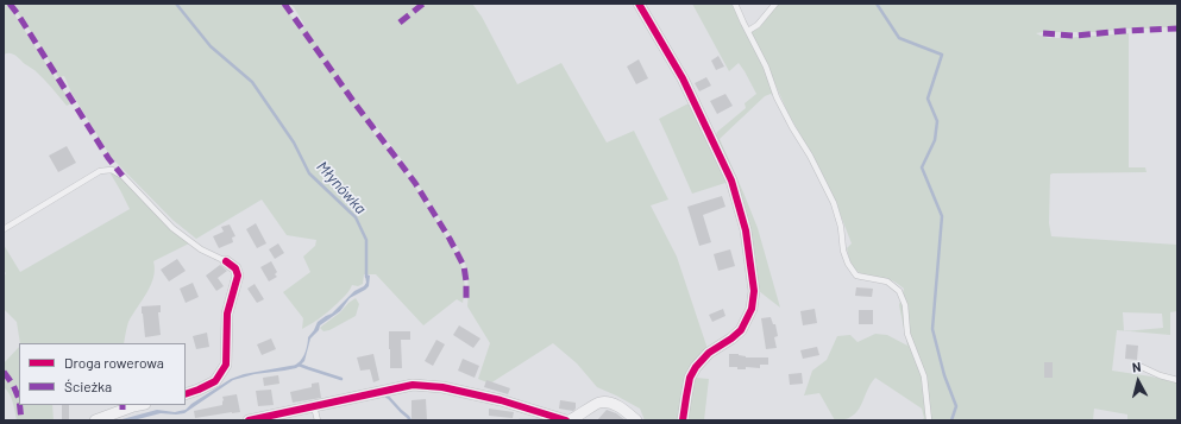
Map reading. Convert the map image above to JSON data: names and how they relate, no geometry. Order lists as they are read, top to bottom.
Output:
{
  "water": ["Młynówka"],
  "legend": ["Droga rowerowa", "Ścieżka"],
  "north": "top"
}
